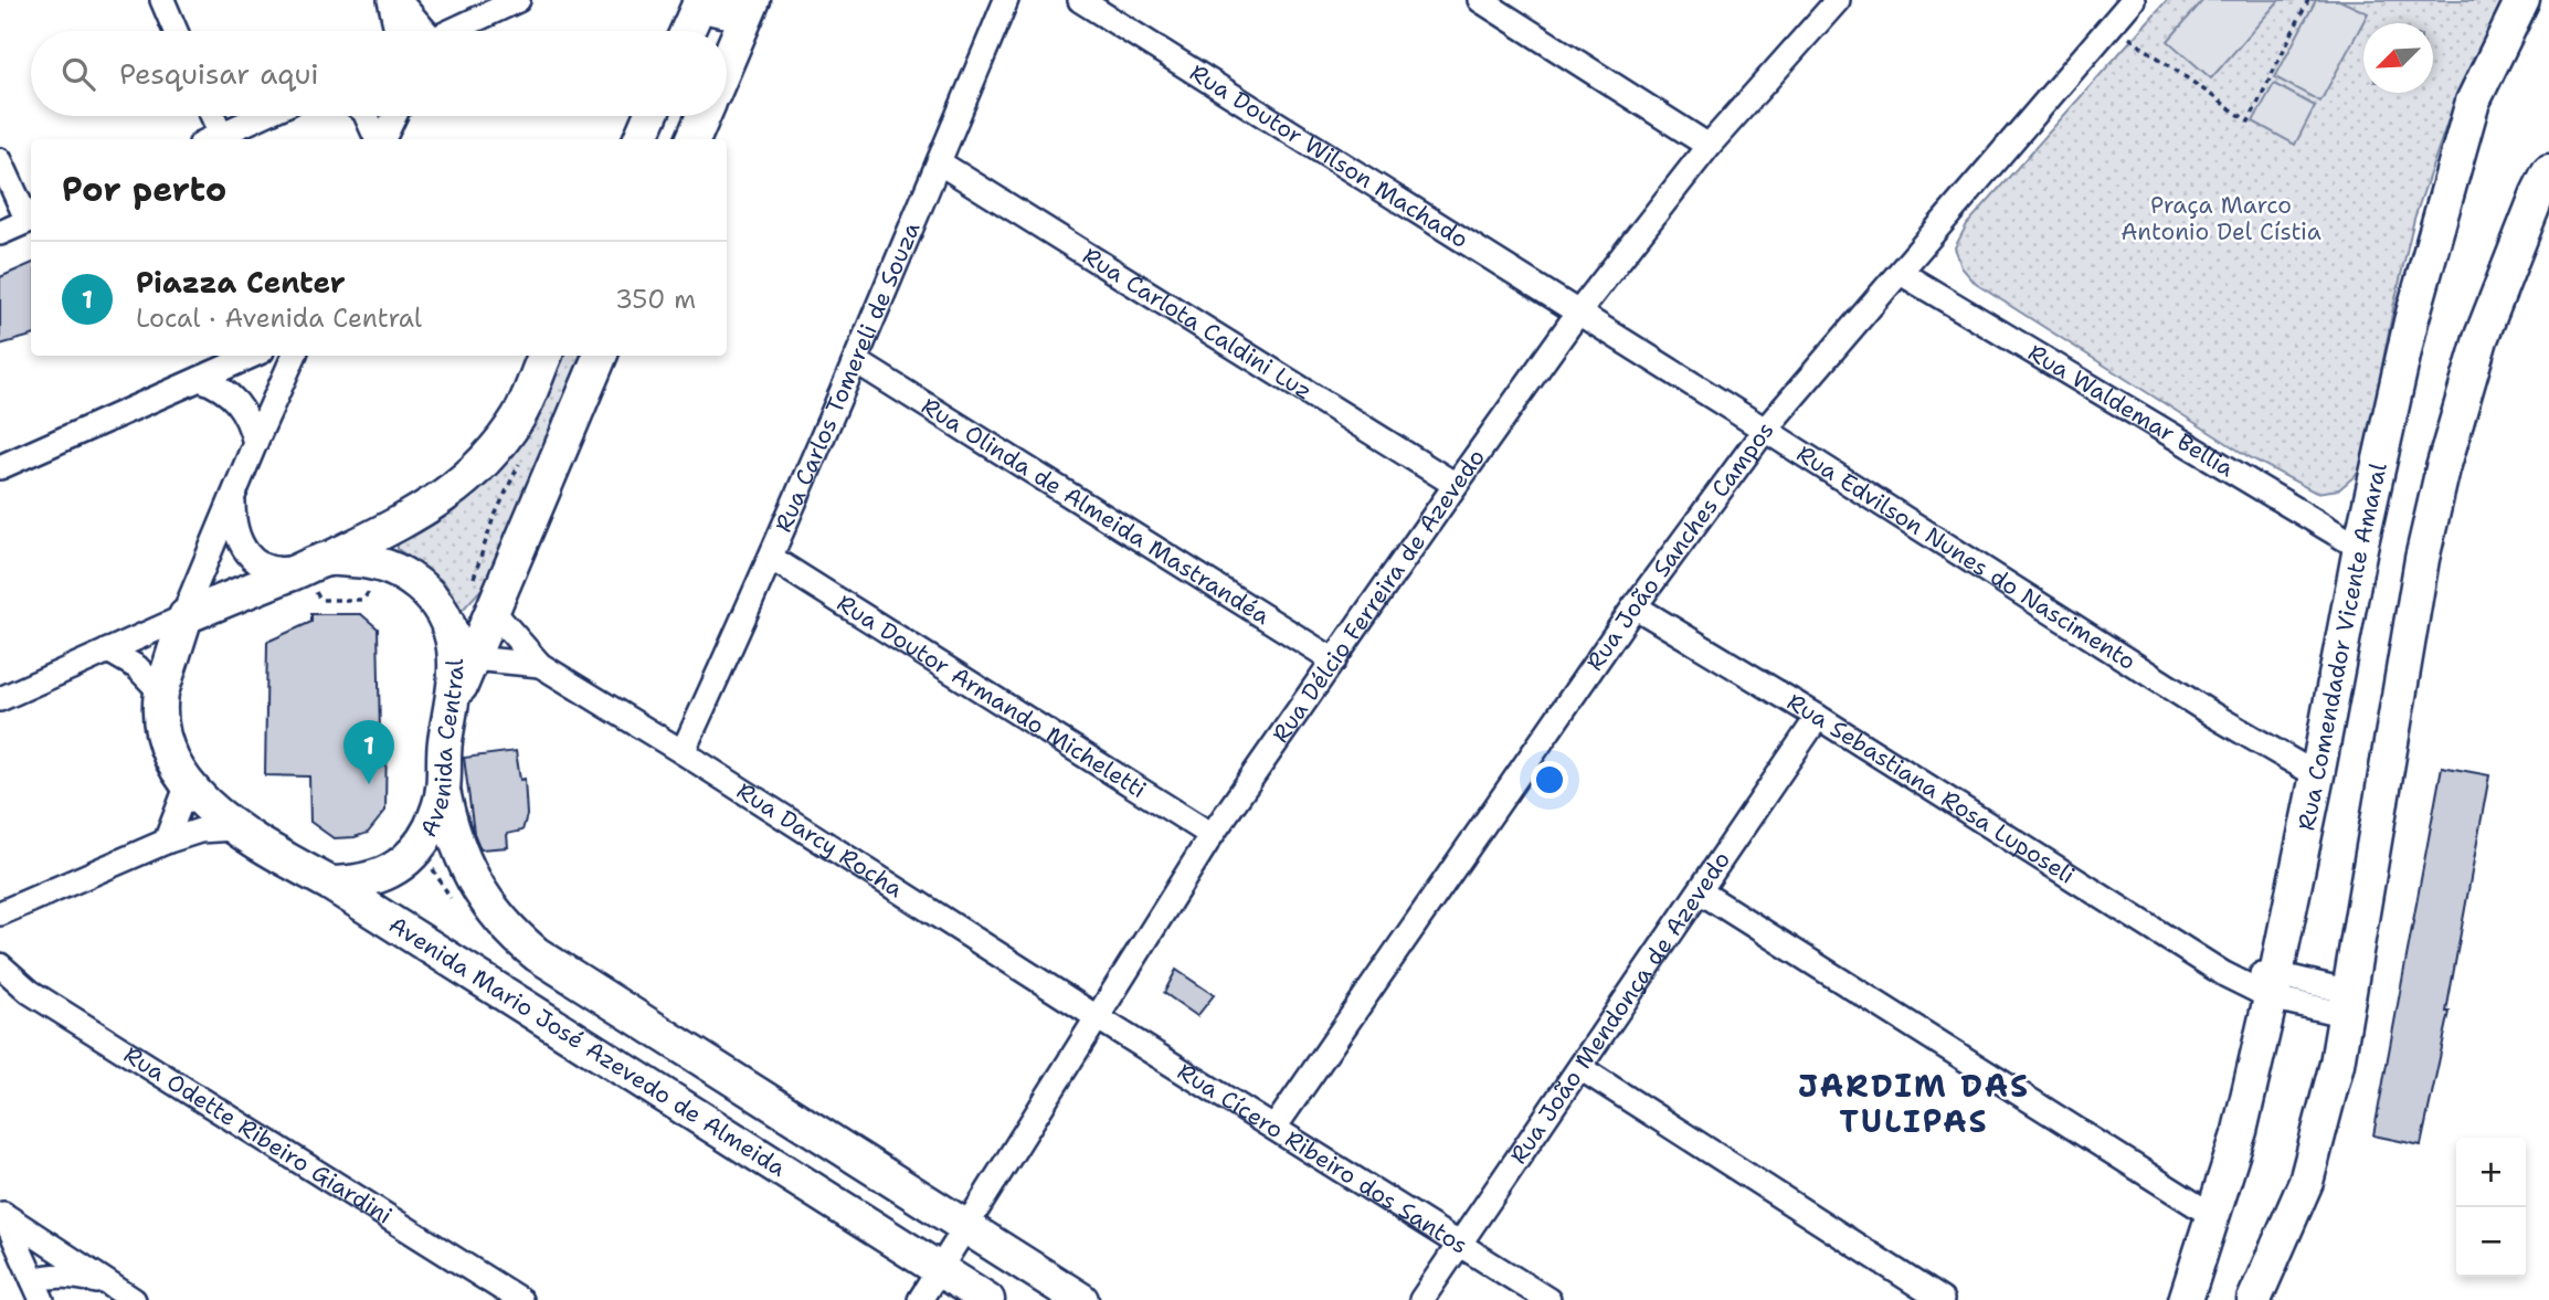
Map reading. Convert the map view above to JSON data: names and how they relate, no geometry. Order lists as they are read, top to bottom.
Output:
{
  "streets": {
    "street": [
      "Rua Doutor Wilson Machado",
      "Rua Carlota Caldini Luz",
      "Rua Carlos Tomereli de Souza",
      "Rua Waldemar Bellia",
      "Rua Olinda de Almeida Mastrandéa",
      "Rua João Sanches Campos",
      "Rua Edvilson Nunes do Nascimento",
      "Rua Délcio Ferreira de Azevedo",
      "Rua Comendador Vicente Amaral",
      "Rua Doutor Armando Micheletti",
      "Avenida Central",
      "Rua Sebastiana Rosa Luposeli",
      "Rua Darcy Rocha",
      "Rua João Mendonça de Azevedo",
      "Avenida Mario José Azevedo de Almeida",
      "Rua Odette Ribeiro Giardini",
      "Rua Cícero Ribeiro dos Santos"
    ]
  },
  "crossings": [
    ["Rua Doutor Wilson Machado", "Rua Edvilson Nunes do Nascimento"],
    ["Rua Doutor Wilson Machado", "Rua Délcio Ferreira de Azevedo"],
    ["Rua Carlota Caldini Luz", "Rua Carlos Tomereli de Souza"],
    ["Rua Carlota Caldini Luz", "Rua Délcio Ferreira de Azevedo"],
    ["Rua Carlos Tomereli de Souza", "Rua Olinda de Almeida Mastrandéa"],
    ["Rua Carlos Tomereli de Souza", "Rua Doutor Armando Micheletti"],
    ["Rua Carlos Tomereli de Souza", "Rua Darcy Rocha"],
    ["Rua Waldemar Bellia", "Rua João Sanches Campos"],
    ["Rua Waldemar Bellia", "Rua Comendador Vicente Amaral"],
    ["Rua Olinda de Almeida Mastrandéa", "Rua Délcio Ferreira de Azevedo"],
    ["Rua João Sanches Campos", "Rua Edvilson Nunes do Nascimento"],
    ["Rua João Sanches Campos", "Rua Sebastiana Rosa Luposeli"],
    ["Rua João Sanches Campos", "Rua Cícero Ribeiro dos Santos"],
    ["Rua Edvilson Nunes do Nascimento", "Rua Délcio Ferreira de Azevedo"],
    ["Rua Edvilson Nunes do Nascimento", "Rua Comendador Vicente Amaral"],
    ["Rua Délcio Ferreira de Azevedo", "Rua Doutor Armando Micheletti"],
    ["Rua Délcio Ferreira de Azevedo", "Rua Darcy Rocha"],
    ["Rua Délcio Ferreira de Azevedo", "Avenida Mario José Azevedo de Almeida"],
    ["Rua Délcio Ferreira de Azevedo", "Rua Cícero Ribeiro dos Santos"],
    ["Rua Comendador Vicente Amaral", "Rua Sebastiana Rosa Luposeli"],
    ["Avenida Central", "Avenida Mario José Azevedo de Almeida"],
    ["Rua Sebastiana Rosa Luposeli", "Rua João Mendonça de Azevedo"],
    ["Rua Darcy Rocha", "Rua Cícero Ribeiro dos Santos"],
    ["Rua João Mendonça de Azevedo", "Rua Cícero Ribeiro dos Santos"]
  ],
  "districts": ["JARDIM DAS TULIPAS"],
  "parks": ["Praça Marco Antonio Del Cístia"],
  "north": "bottom left",
  "page": {
    "search": "Pesquisar aqui",
    "heading": "Por perto",
    "list": [
      {
        "mark": "1",
        "name": "Piazza Center",
        "note": "Local · Avenida Central",
        "value": "350 m"
      }
    ],
    "pins": "1",
    "map_buttons": ["+", "−"]
  }
}
